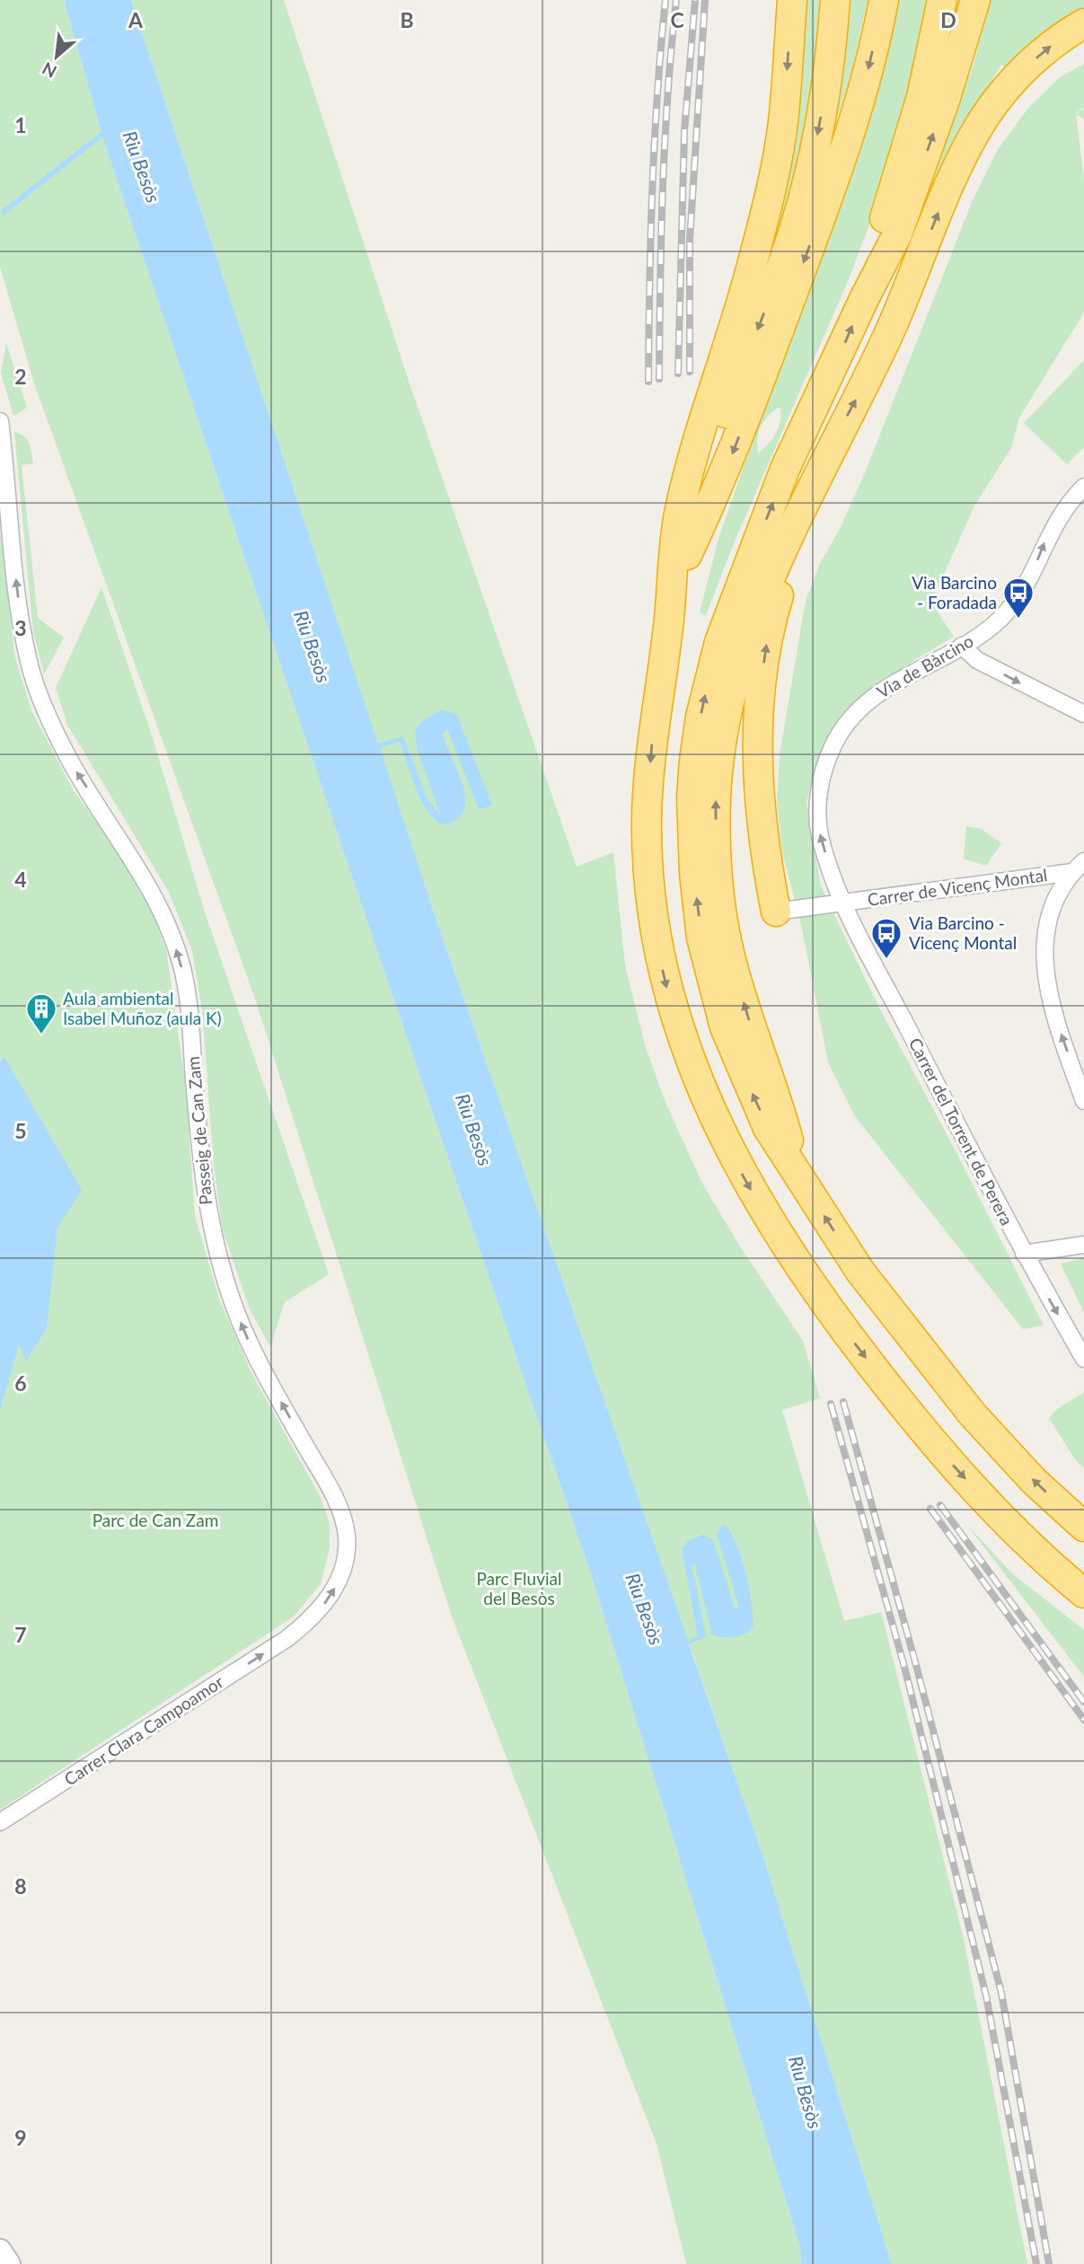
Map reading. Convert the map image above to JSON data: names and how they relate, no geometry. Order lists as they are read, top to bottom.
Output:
{
  "streets": {
    "street": [
      "Via de Bàrcino",
      "Carrer de Vicenç Montal",
      "Passeig de Can Zam",
      "Carrer del Torrent de Perera",
      "Carrer Clara Campoamor"
    ]
  },
  "crossings": [
    ["Via de Bàrcino", "Carrer de Vicenç Montal"],
    ["Via de Bàrcino", "Carrer del Torrent de Perera"],
    ["Carrer de Vicenç Montal", "Carrer del Torrent de Perera"],
    ["Passeig de Can Zam", "Carrer Clara Campoamor"]
  ],
  "one_way": ["Via de Bàrcino", "Passeig de Can Zam", "Carrer Clara Campoamor"],
  "water": ["Riu Besòs"],
  "parks": ["Parc de Can Zam", "Parc Fluvial del Besòs"],
  "places": {
    "bus stop": ["Via Barcino - Foradada", "Via Barcino - Vicenç Montal"],
    "building": ["Aula ambiental Isabel Muñoz (aula K)"]
  },
  "north": "bottom left",
  "grid": {
    "columns": [
      "A",
      "B",
      "C",
      "D"
    ],
    "rows": [
      "1",
      "2",
      "3",
      "4",
      "5",
      "6",
      "7",
      "8",
      "9"
    ]
  }
}
